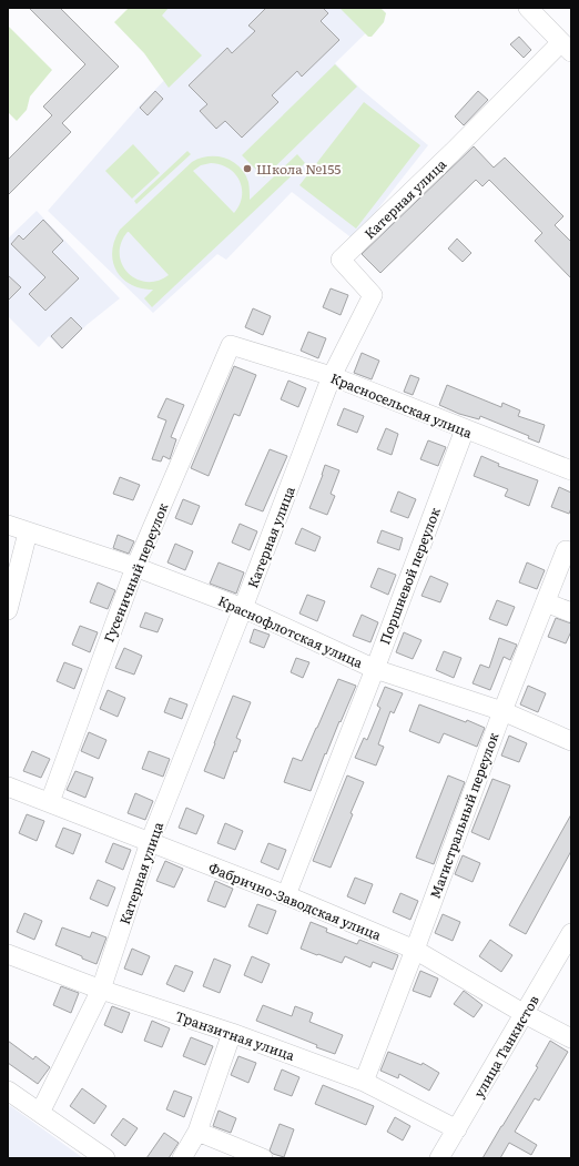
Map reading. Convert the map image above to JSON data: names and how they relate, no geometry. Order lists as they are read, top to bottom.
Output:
{
  "streets": {
    "street": [
      "Катерная улица",
      "Красносельская улица",
      "Гусеничный переулок",
      "Поршневой переулок",
      "Краснофлотская улица",
      "Магистральный переулок",
      "Фабрично-Заводская улица",
      "Транзитная улица",
      "улица Танкистов"
    ]
  },
  "crossings": [
    ["Катерная улица", "Красносельская улица"],
    ["Катерная улица", "Краснофлотская улица"],
    ["Катерная улица", "Фабрично-Заводская улица"],
    ["Катерная улица", "Транзитная улица"],
    ["Красносельская улица", "Гусеничный переулок"],
    ["Красносельская улица", "Поршневой переулок"],
    ["Гусеничный переулок", "Краснофлотская улица"],
    ["Гусеничный переулок", "Фабрично-Заводская улица"],
    ["Поршневой переулок", "Краснофлотская улица"],
    ["Поршневой переулок", "Фабрично-Заводская улица"],
    ["Краснофлотская улица", "Магистральный переулок"],
    ["Магистральный переулок", "Фабрично-Заводская улица"],
    ["Магистральный переулок", "Транзитная улица"],
    ["Фабрично-Заводская улица", "улица Танкистов"],
    ["Транзитная улица", "улица Танкистов"]
  ],
  "places": ["Школа №155"]
}
